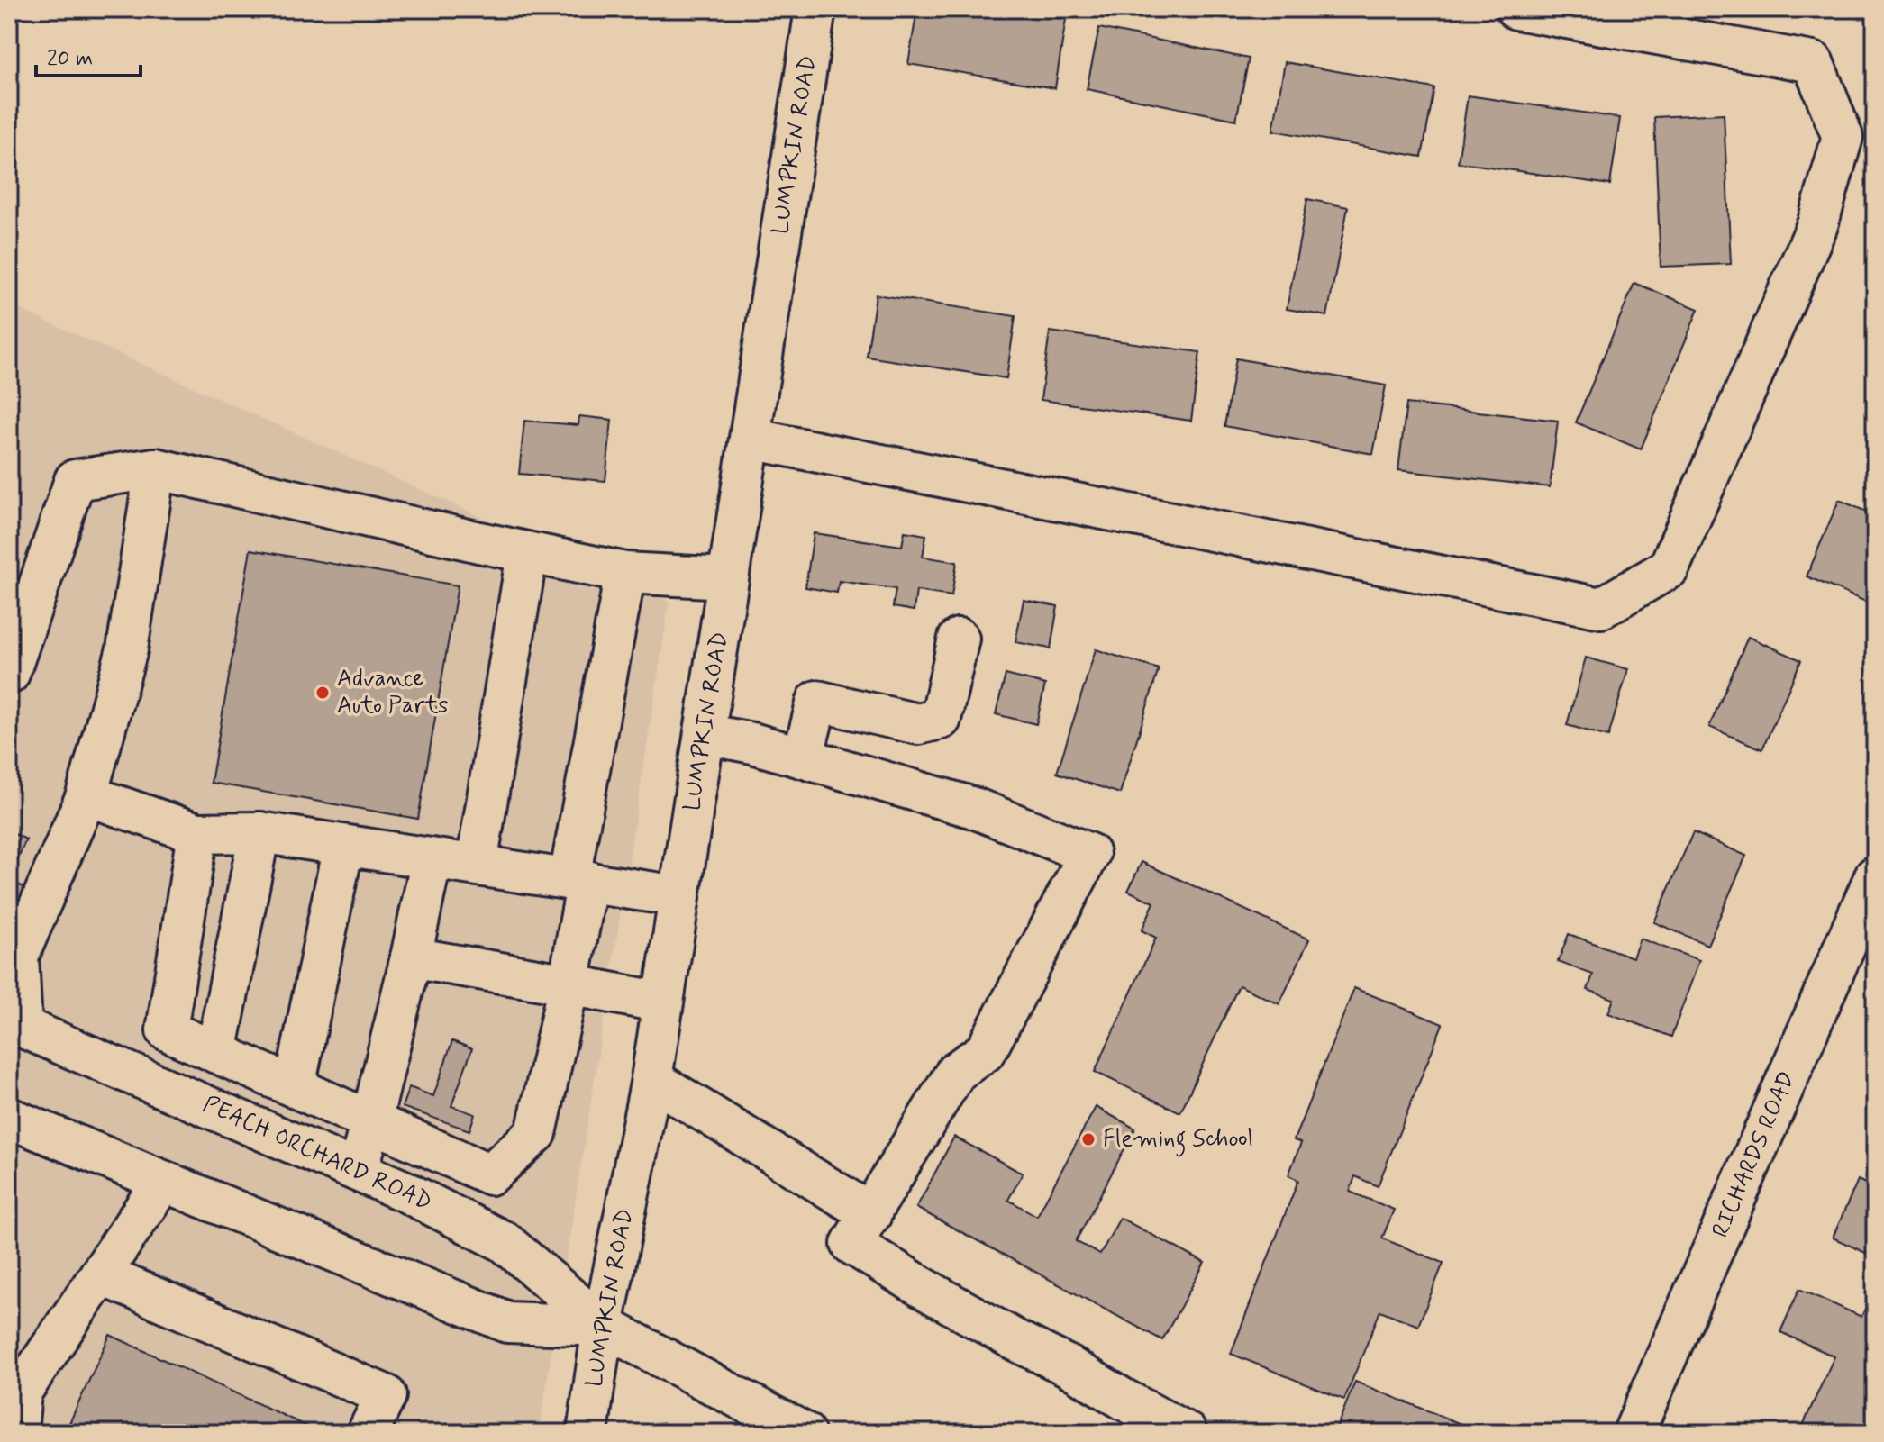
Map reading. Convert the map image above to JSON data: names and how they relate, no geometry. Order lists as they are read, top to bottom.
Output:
{
  "streets": {
    "main road": ["LUMPKIN ROAD", "PEACH ORCHARD ROAD", "RICHARDS ROAD"]
  },
  "crossings": [
    ["LUMPKIN ROAD", "PEACH ORCHARD ROAD"]
  ],
  "places": ["Advance Auto Parts", "Fleming School"],
  "scale_bar": "20 m"
}
